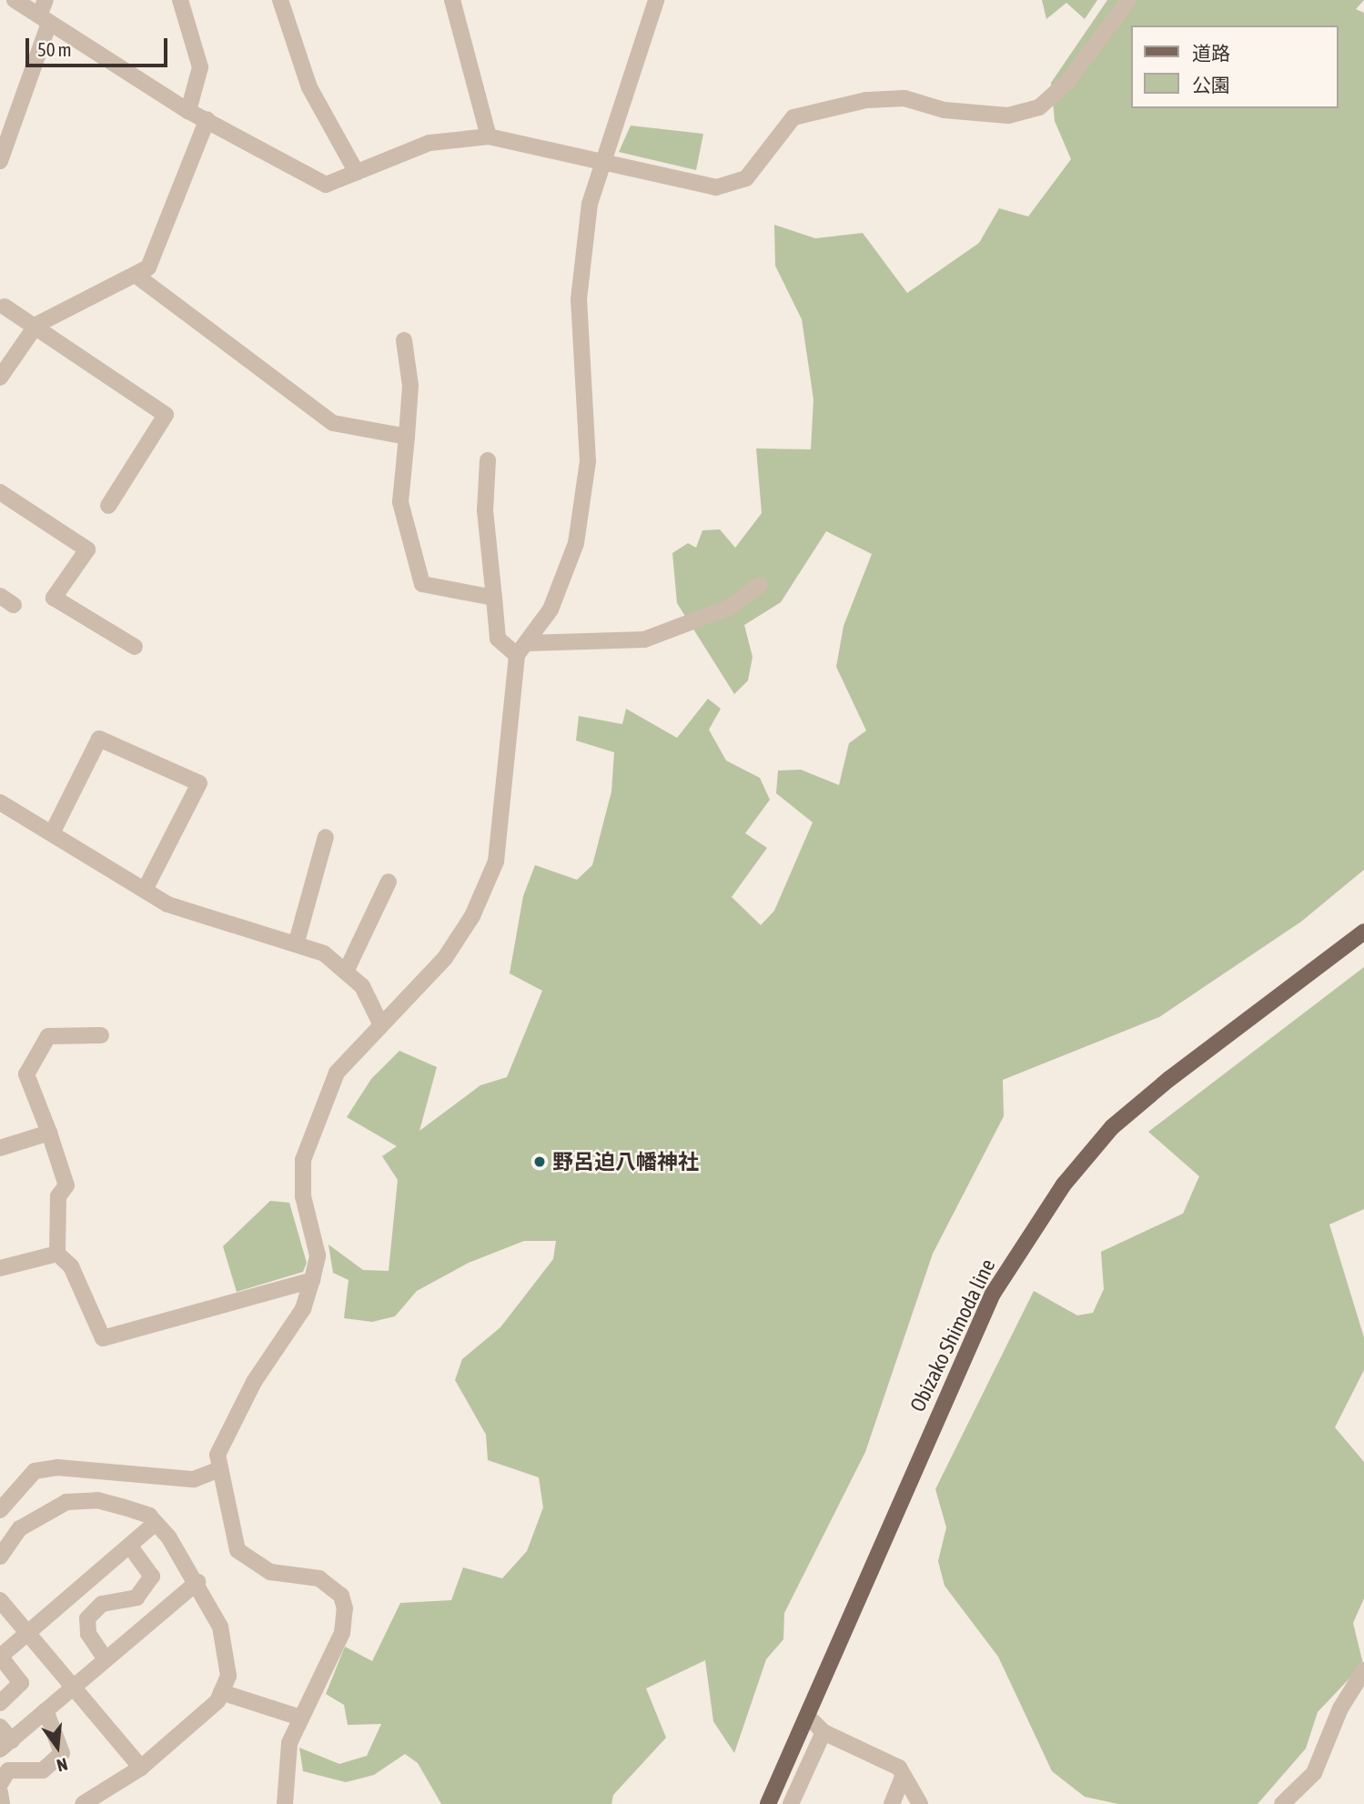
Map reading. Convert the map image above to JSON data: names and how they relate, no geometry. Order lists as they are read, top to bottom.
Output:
{
  "streets": {
    "main road": ["Obizako Shimoda line"]
  },
  "places": ["野呂迫八幡神社"],
  "legend": ["道路", "公園"],
  "scale_bar": "50 m",
  "north": "bottom"
}
